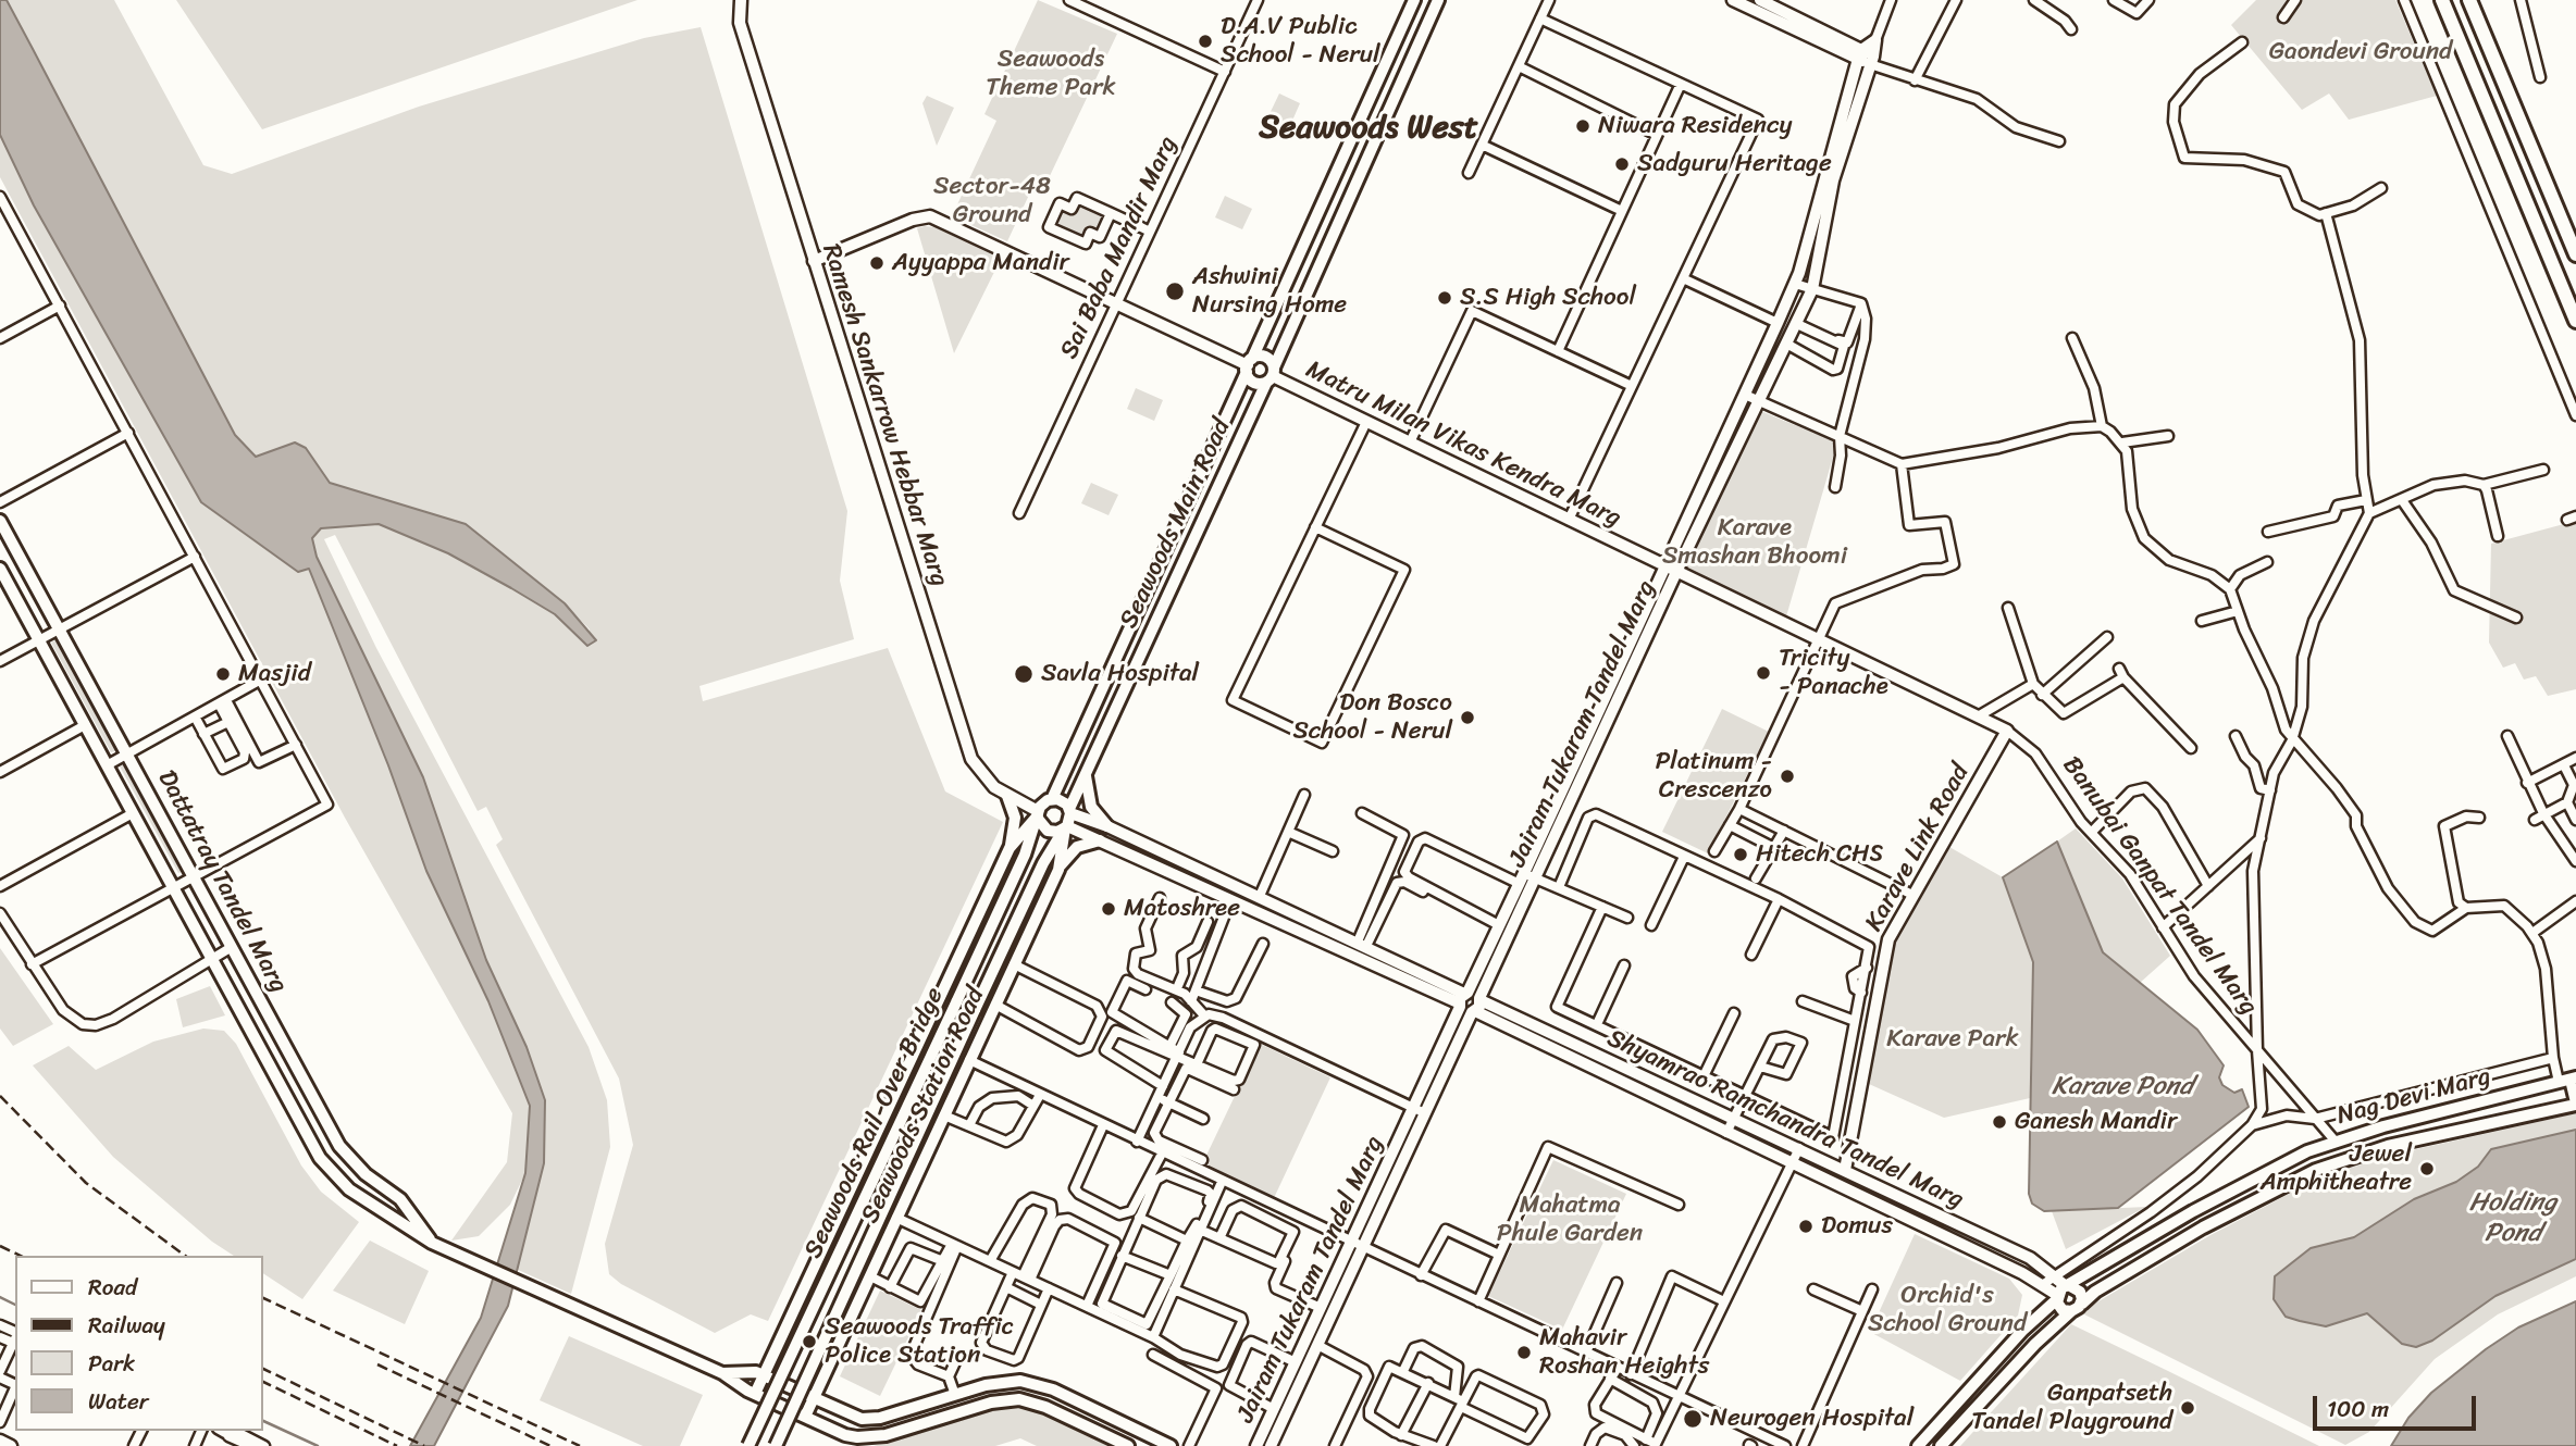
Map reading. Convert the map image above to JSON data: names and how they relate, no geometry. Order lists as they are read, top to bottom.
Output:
{
  "streets": {
    "main road": [
      "Seawoods Main Road",
      "Dattatray Tandel Marg",
      "Nag Devi Marg",
      "Seawoods Station Road",
      "Seawoods Rail-Over Bridge"
    ],
    "street": [
      "Sai Baba Mandir Marg",
      "Ramesh Sankarrow Hebbar Marg",
      "Matru Milan Vikas Kendra Marg",
      "Jairam Tukaram Tandel Marg",
      "Karave Link Road",
      "Banubai Ganpat Tandel Marg",
      "Shyamrao Ramchandra Tandel Marg"
    ]
  },
  "crossings": [
    ["Ramesh Sankarrow Hebbar Marg", "Seawoods Main Road"],
    ["Ramesh Sankarrow Hebbar Marg", "Seawoods Station Road"],
    ["Ramesh Sankarrow Hebbar Marg", "Seawoods Rail-Over Bridge"],
    ["Matru Milan Vikas Kendra Marg", "Seawoods Main Road"],
    ["Matru Milan Vikas Kendra Marg", "Jairam Tukaram Tandel Marg"],
    ["Matru Milan Vikas Kendra Marg", "Banubai Ganpat Tandel Marg"],
    ["Seawoods Main Road", "Seawoods Station Road"],
    ["Seawoods Main Road", "Seawoods Rail-Over Bridge"],
    ["Jairam Tukaram Tandel Marg", "Banubai Ganpat Tandel Marg"],
    ["Jairam Tukaram Tandel Marg", "Shyamrao Ramchandra Tandel Marg"],
    ["Karave Link Road", "Banubai Ganpat Tandel Marg"],
    ["Karave Link Road", "Shyamrao Ramchandra Tandel Marg"],
    ["Banubai Ganpat Tandel Marg", "Nag Devi Marg"],
    ["Nag Devi Marg", "Shyamrao Ramchandra Tandel Marg"],
    ["Seawoods Station Road", "Seawoods Rail-Over Bridge"]
  ],
  "districts": ["Seawoods West"],
  "water": ["Karave Pond", "Holding Pond"],
  "parks": [
    "Gaondevi Ground",
    "Seawoods Theme Park",
    "Sector-48 Ground",
    "Karave Smashan Bhoomi",
    "Karave Park",
    "Mahatma Phule Garden",
    "Orchid's School Ground"
  ],
  "places": [
    "D.A.V Public School - Nerul",
    "Niwara Residency",
    "Sadguru Heritage",
    "Ayyappa Mandir",
    "Ashwini Nursing Home",
    "S.S High School",
    "Tricity - Panache",
    "Masjid",
    "Savla Hospital",
    "Don Bosco School - Nerul",
    "Platinum - Crescenzo",
    "Hitech CHS",
    "Matoshree",
    "Ganesh Mandir",
    "Jewel Amphitheatre",
    "Domus",
    "Seawoods Traffic Police Station",
    "Mahavir Roshan Heights",
    "Ganpatseth Tandel Playground",
    "Neurogen Hospital"
  ],
  "legend": [
    "Road",
    "Railway",
    "Park",
    "Water"
  ],
  "scale_bar": "100 m"
}
